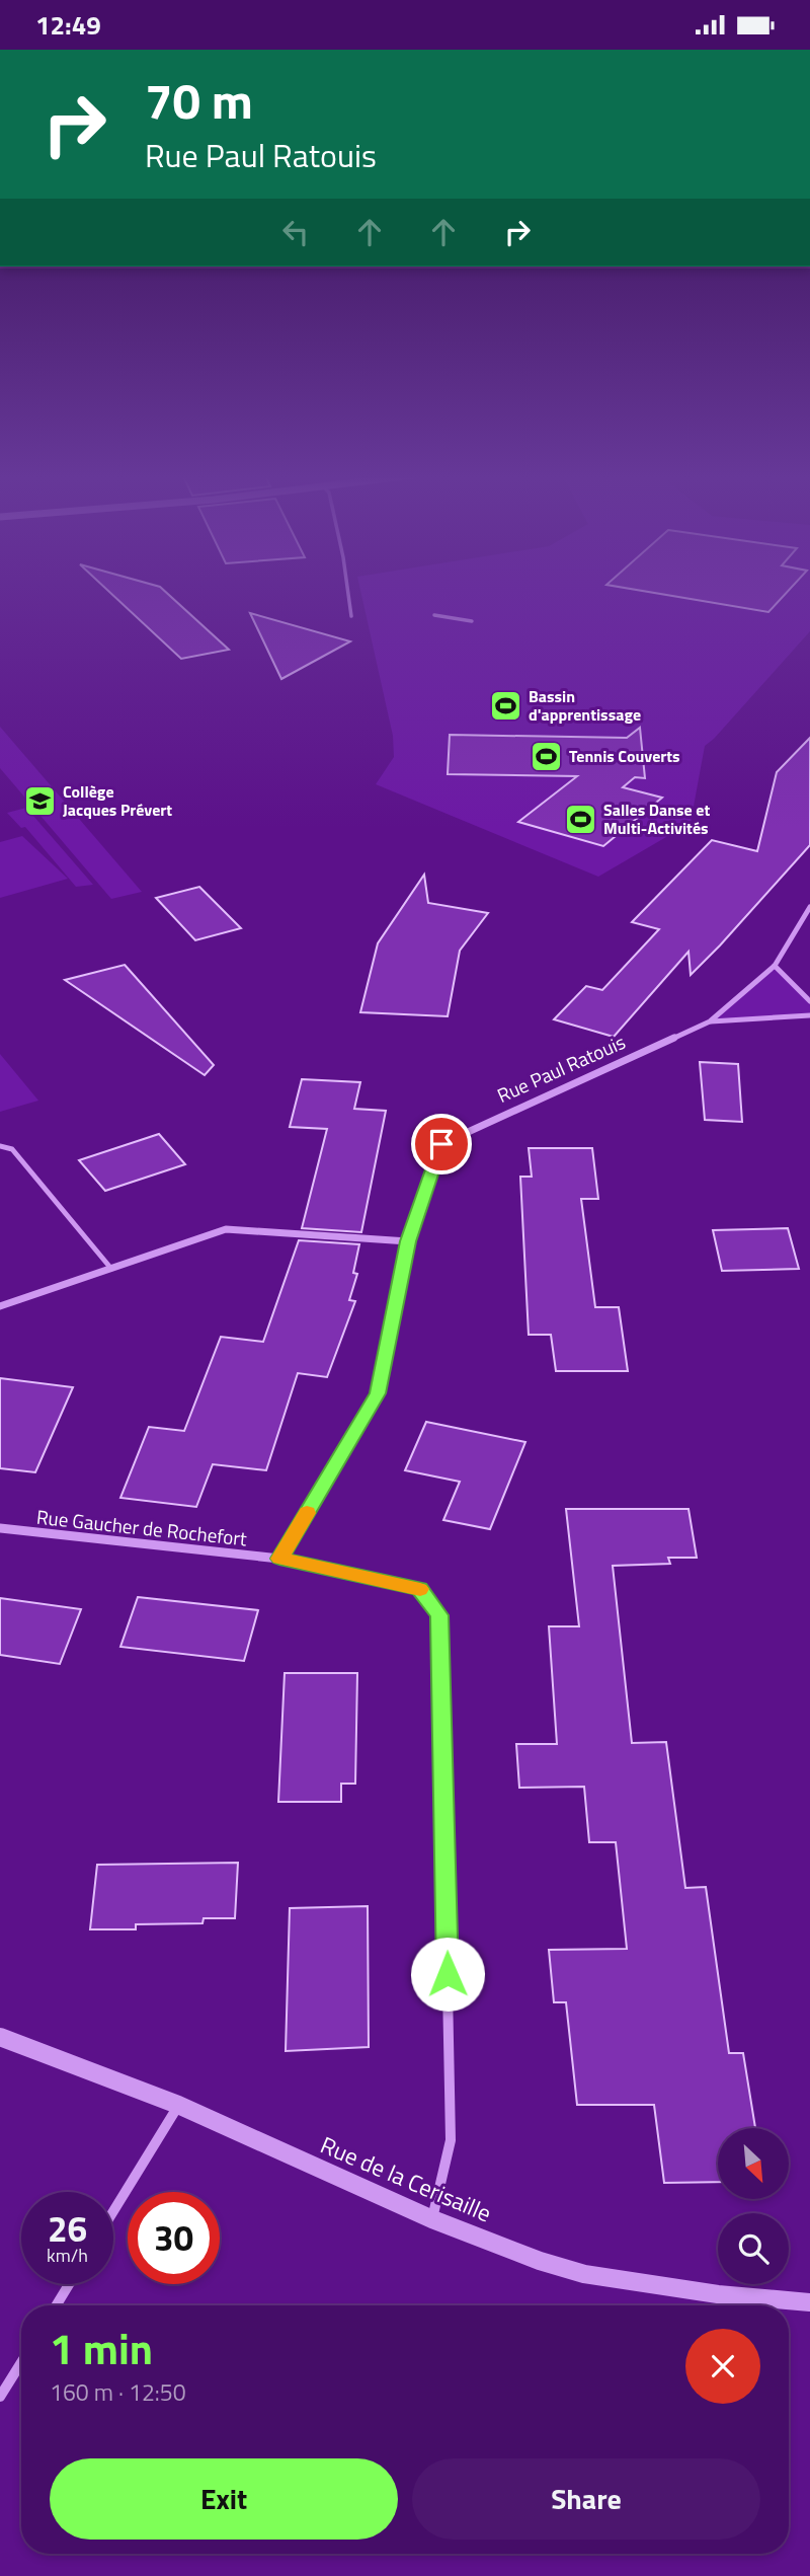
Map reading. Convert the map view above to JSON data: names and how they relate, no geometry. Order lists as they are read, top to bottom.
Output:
{
  "streets": {
    "street": ["Rue Paul Ratouis", "Rue Gaucher de Rochefort", "Rue de la Cerisaille"]
  },
  "crossings": [
    ["Rue Paul Ratouis", "Rue Gaucher de Rochefort"]
  ],
  "places": {
    "sports": ["Bassin d'apprentissage", "Tennis Couverts", "Salles Danse et Multi-Activités"],
    "school or university": ["Collège Jacques Prévert"]
  },
  "north": "bottom right",
  "page": {
    "status": "12:49",
    "turn": ["70 m", "Rue Paul Ratouis"],
    "speed": "26 km/h",
    "limit": "30",
    "heading": ["1 min", "160 m · 12:50"],
    "buttons": ["Exit", "Share"]
  }
}
